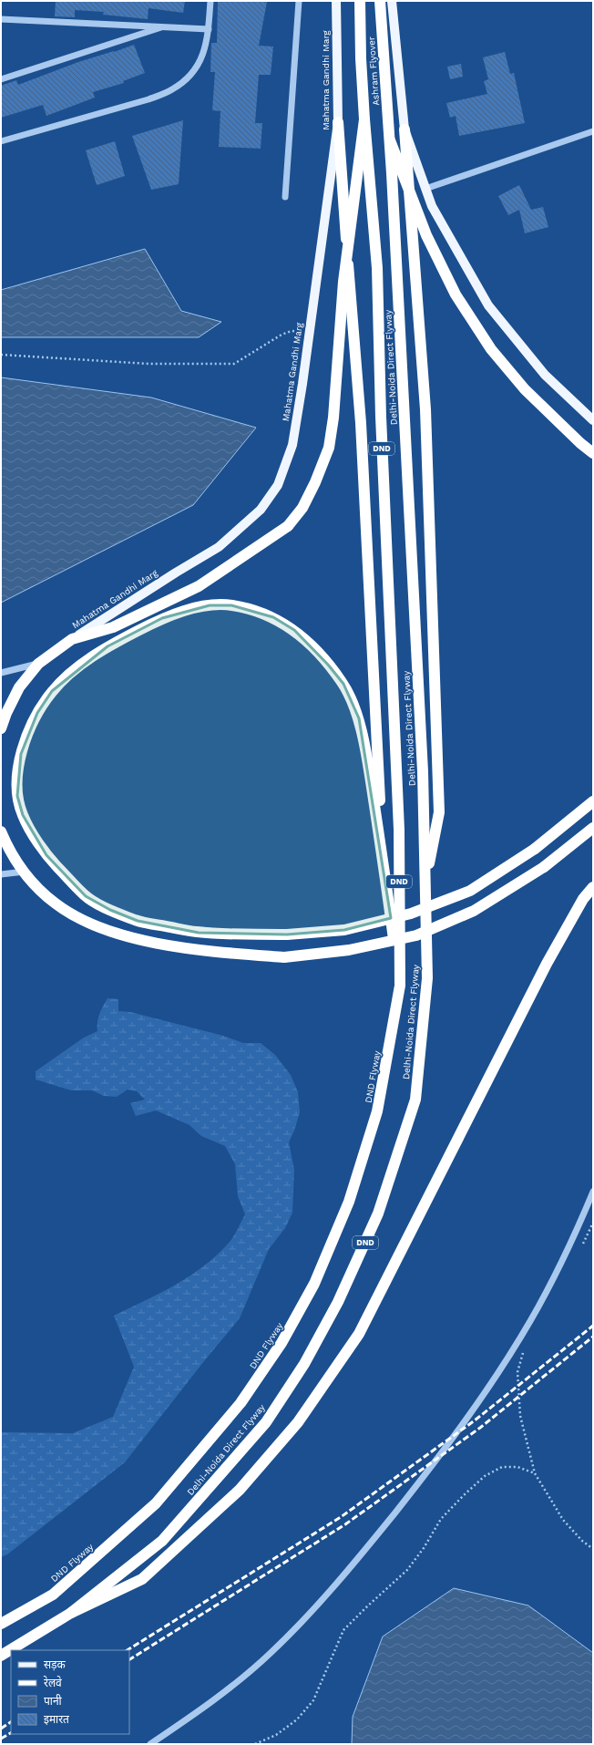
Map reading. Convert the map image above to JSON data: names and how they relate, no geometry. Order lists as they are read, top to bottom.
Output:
{
  "streets": {
    "highway": [
      "Ashram Flyover",
      "Delhi-Noida Direct Flyway",
      "DND",
      "DND Flyway"
    ],
    "main road": ["Mahatma Gandhi Marg"]
  },
  "crossings": [
    ["Ashram Flyover", "Delhi-Noida Direct Flyway"],
    ["Delhi-Noida Direct Flyway", "DND Flyway"]
  ],
  "legend": [
    "सड़क",
    "रेलवे",
    "पानी",
    "इमारत"
  ]
}
